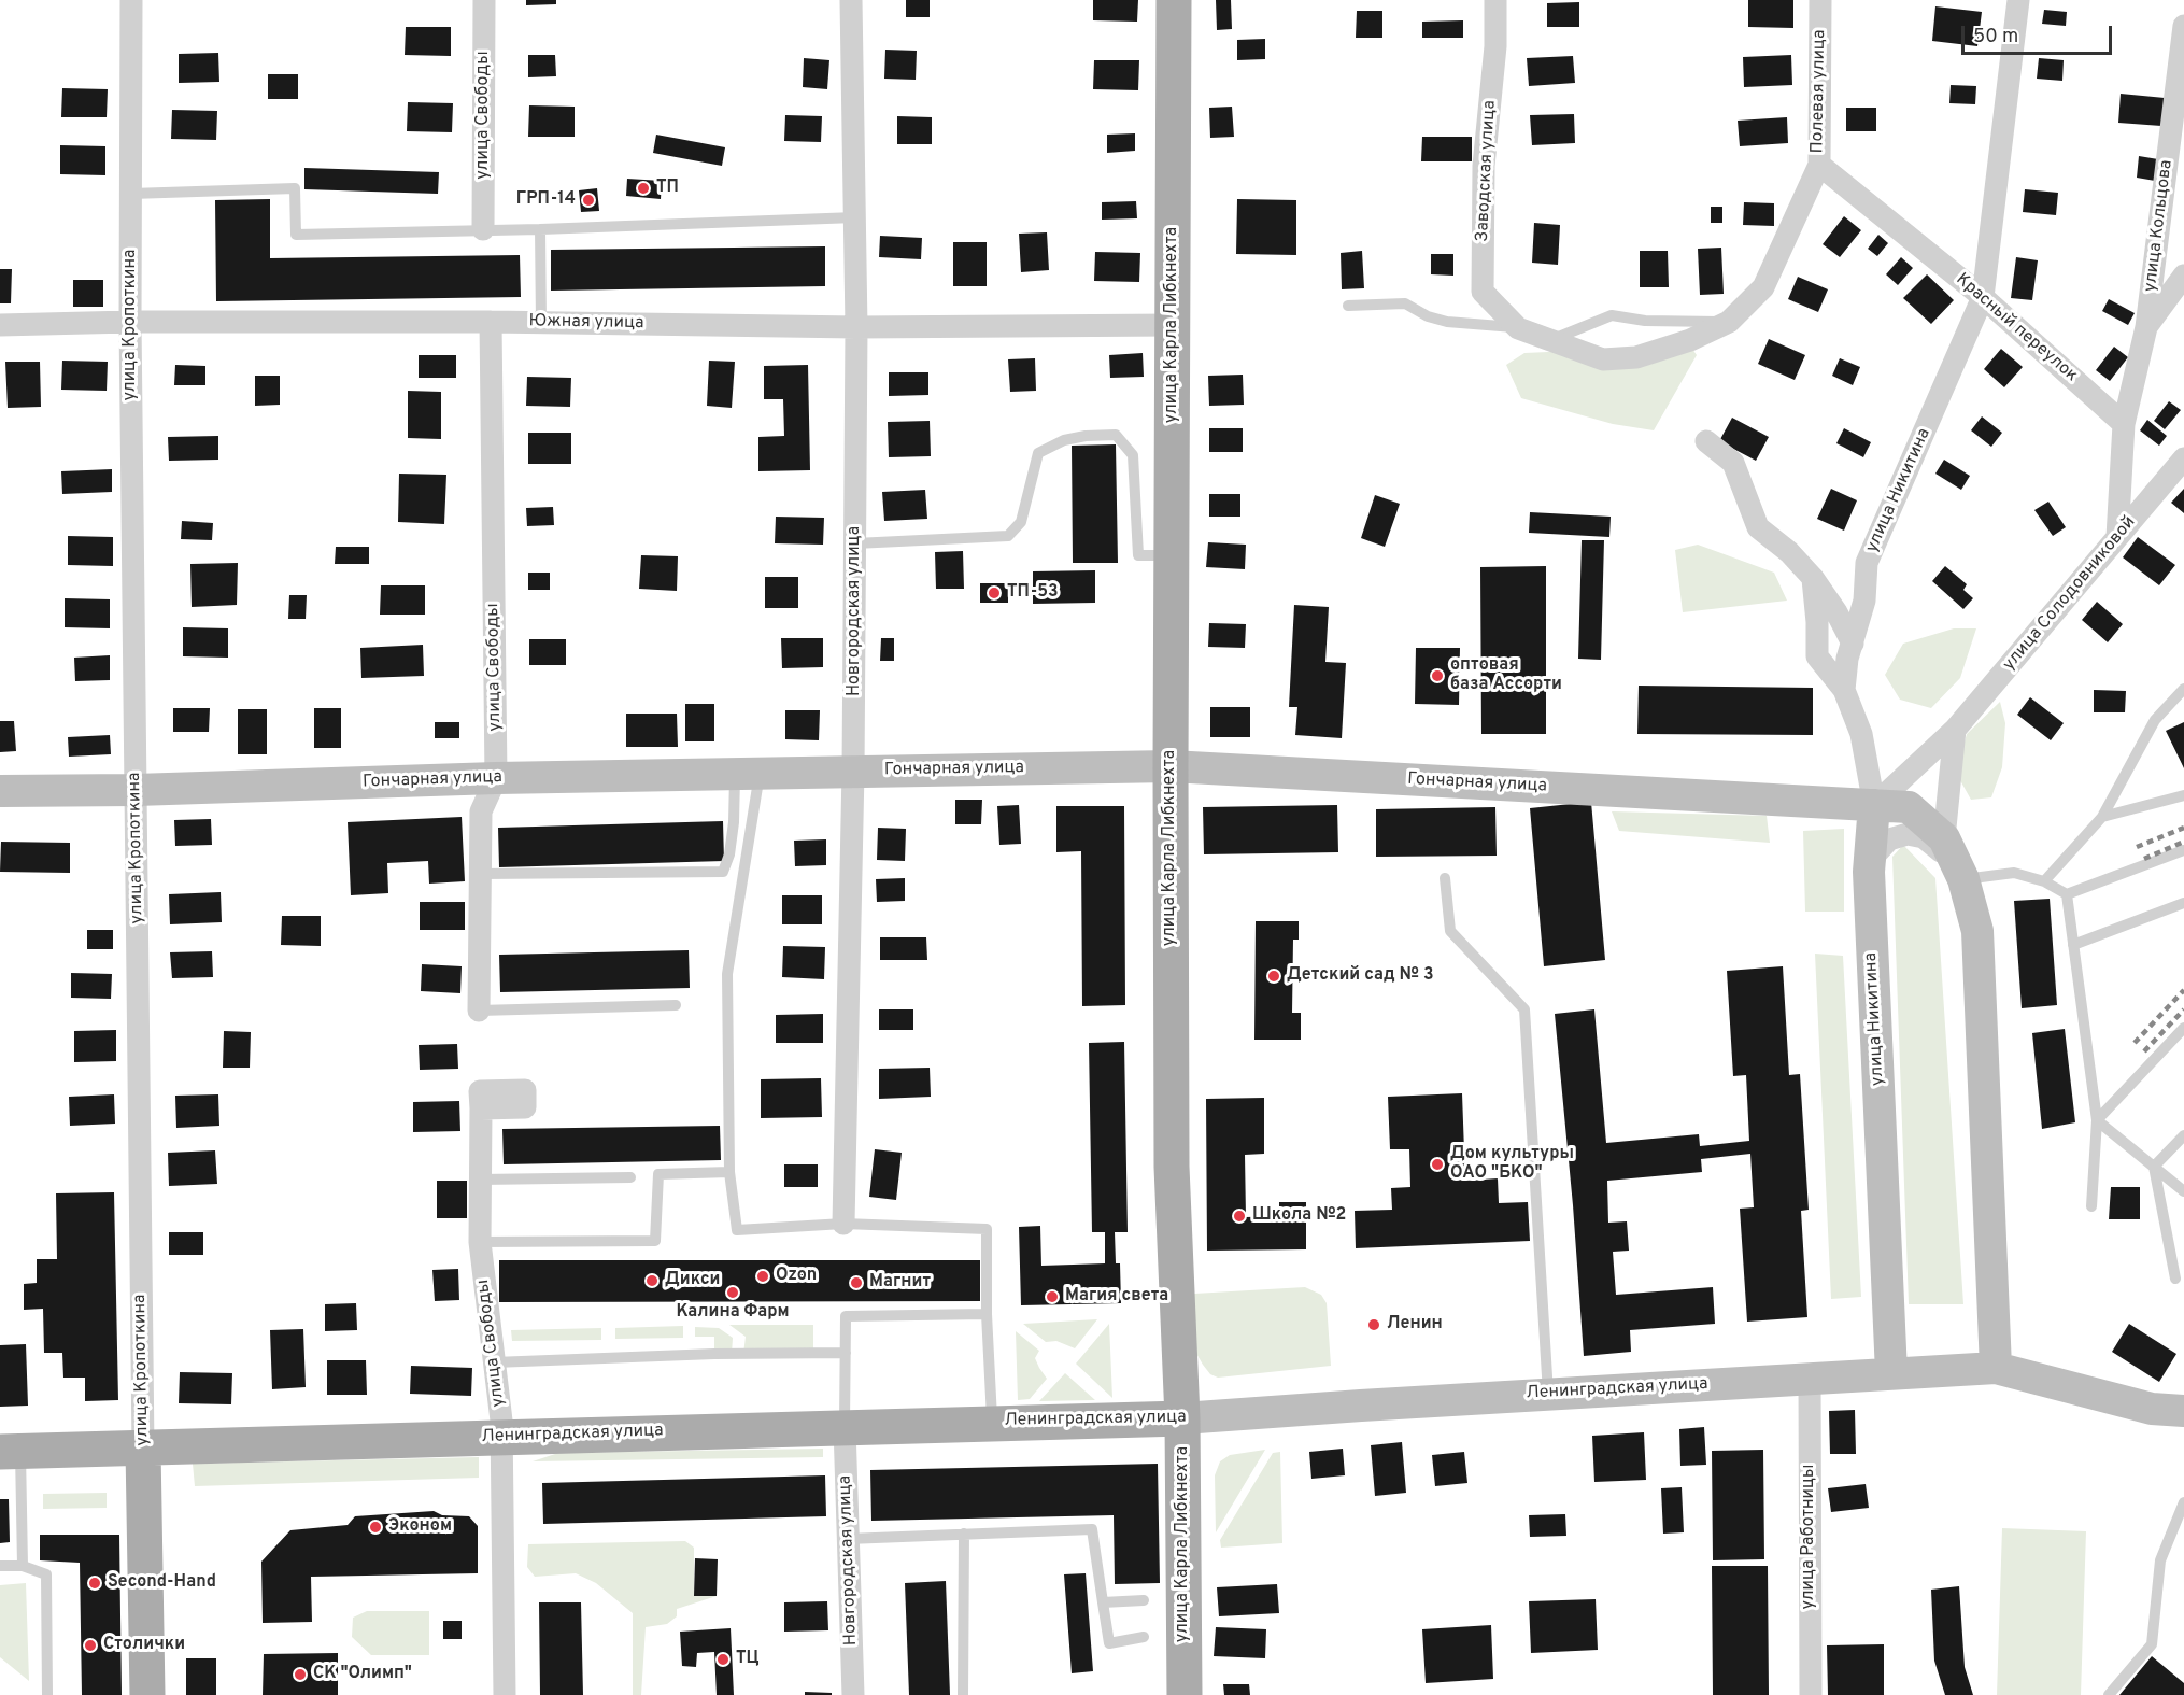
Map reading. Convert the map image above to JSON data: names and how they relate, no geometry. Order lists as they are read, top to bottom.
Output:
{
  "streets": {
    "main road": ["улица Кропоткина", "улица Карла Либкнехта", "Ленинградская улица"],
    "street": [
      "Полевая улица",
      "улица Свободы",
      "Заводская улица",
      "улица Кольцова",
      "Южная улица",
      "Красный переулок",
      "улица Никитина",
      "улица Солодовниковой",
      "Новгородская улица",
      "Гончарная улица",
      "улица Работницы"
    ]
  },
  "crossings": [
    ["Полевая улица", "Красный переулок"],
    ["улица Свободы", "Южная улица"],
    ["улица Свободы", "Гончарная улица"],
    ["улица Свободы", "Ленинградская улица"],
    ["улица Кольцова", "Красный переулок"],
    ["Южная улица", "улица Кропоткина"],
    ["Южная улица", "улица Карла Либкнехта"],
    ["Южная улица", "Новгородская улица"],
    ["улица Кропоткина", "Гончарная улица"],
    ["улица Кропоткина", "Ленинградская улица"],
    ["улица Карла Либкнехта", "Гончарная улица"],
    ["улица Карла Либкнехта", "Ленинградская улица"],
    ["Красный переулок", "улица Никитина"],
    ["улица Никитина", "улица Солодовниковой"],
    ["улица Никитина", "Гончарная улица"],
    ["улица Никитина", "Ленинградская улица"],
    ["улица Солодовниковой", "Гончарная улица"],
    ["Новгородская улица", "Гончарная улица"],
    ["Новгородская улица", "Ленинградская улица"],
    ["Ленинградская улица", "улица Работницы"]
  ],
  "places": [
    "ТП",
    "ГРП-14",
    "ТП-53",
    "оптовая база Ассорти",
    "Детский сад № 3",
    "Дом культуры ОАО \"БКО\"",
    "Школа №2",
    "Ozon",
    "Дикси",
    "Магнит",
    "Калина Фарм",
    "Магия света",
    "Ленин",
    "Эконом",
    "Second-Hand",
    "Столички",
    "ТЦ",
    "СК \"Олимп\""
  ],
  "scale_bar": "50 m"
}
